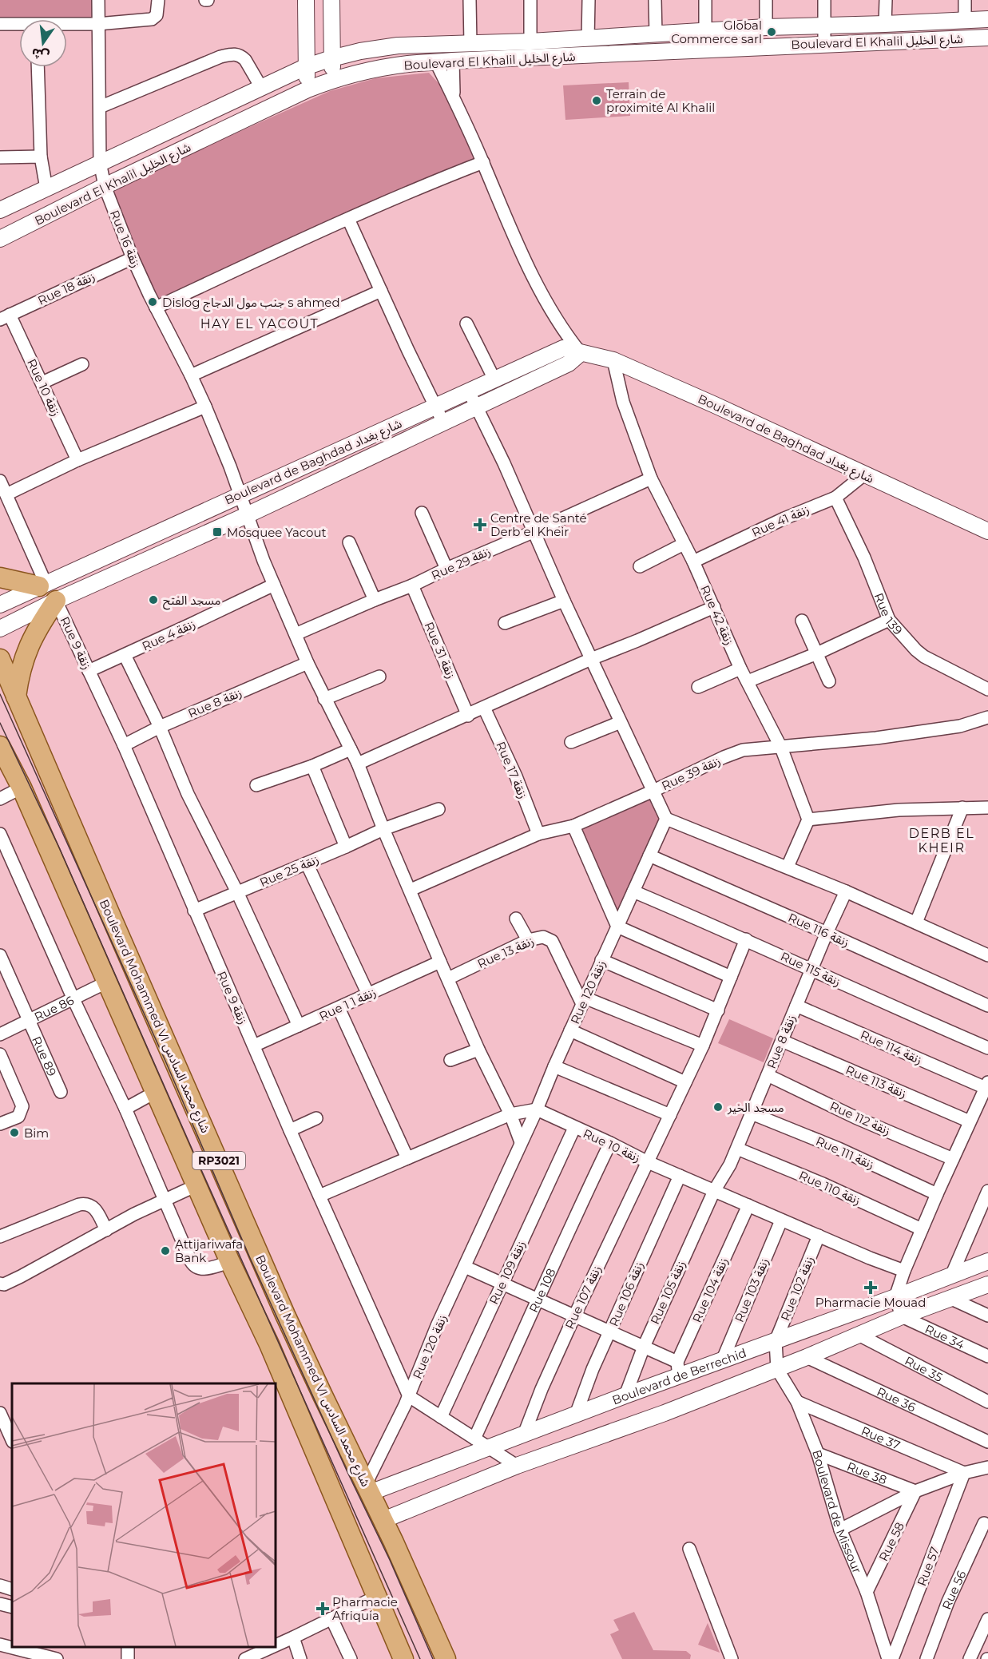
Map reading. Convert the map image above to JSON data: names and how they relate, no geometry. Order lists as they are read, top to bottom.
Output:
{
  "streets": {
    "main road": ["Boulevard Mohammed VI شارع محمد السادس", "RP3021"],
    "street": [
      "Boulevard El Khalil شارع الخليل",
      "Rue 16 زنقة",
      "Rue 18 زنقة",
      "Rue 10 زنقة",
      "Boulevard de Baghdad شارع بغداد",
      "Rue 41 زنقة",
      "Rue 29 زنقة",
      "Rue 139",
      "Rue 42 زنقة",
      "Rue 4 زنقة",
      "Rue 9 زنقة",
      "Rue 31 زنقة",
      "Rue 8 زنقة",
      "Rue 17 زنقة",
      "Rue 39 زنقة",
      "Rue 25 زنقة",
      "Rue 116 زنقة",
      "Rue 13 زنقة",
      "Rue 115 زنقة",
      "Rue 120 زنقة",
      "Rue 1 زنقة 1",
      "Rue 86",
      "Rue 114 زنقة",
      "Rue 89",
      "Rue 113 زنقة",
      "Rue 112 زنقة",
      "Rue 111 زنقة",
      "Rue 110 زنقة",
      "Rue 109 زنقة",
      "Rue 102 زنقة",
      "Rue 104 زنقة",
      "Rue 103 زنقة",
      "Rue 108",
      "Rue 105 زنقة",
      "Rue 106 زنقة",
      "Rue 107 زنقة",
      "Rue 34",
      "Rue 35",
      "Boulevard de Berrechid",
      "Rue 36",
      "Rue 37",
      "Rue 38",
      "Boulevard de Missour",
      "Rue 58",
      "Rue 57",
      "Rue 56"
    ]
  },
  "crossings": [
    ["Boulevard El Khalil شارع الخليل", "Rue 16 زنقة"],
    ["Rue 16 زنقة", "Rue 18 زنقة"],
    ["Rue 16 زنقة", "Boulevard de Baghdad شارع بغداد"],
    ["Rue 16 زنقة", "Rue 4 زنقة"],
    ["Rue 18 زنقة", "Rue 10 زنقة"],
    ["Rue 10 زنقة", "Rue 8 زنقة"],
    ["Rue 10 زنقة", "Rue 120 زنقة"],
    ["Rue 10 زنقة", "Rue 109 زنقة"],
    ["Rue 10 زنقة", "Rue 102 زنقة"],
    ["Rue 10 زنقة", "Rue 104 زنقة"],
    ["Rue 10 زنقة", "Rue 103 زنقة"],
    ["Rue 10 زنقة", "Rue 108"],
    ["Rue 10 زنقة", "Rue 105 زنقة"],
    ["Rue 10 زنقة", "Rue 106 زنقة"],
    ["Rue 10 زنقة", "Rue 107 زنقة"],
    ["Boulevard de Baghdad شارع بغداد", "Rue 41 زنقة"],
    ["Boulevard de Baghdad شارع بغداد", "Rue 42 زنقة"],
    ["Boulevard de Baghdad شارع بغداد", "Rue 9 زنقة"],
    ["Rue 41 زنقة", "Rue 139"],
    ["Rue 41 زنقة", "Rue 42 زنقة"],
    ["Rue 29 زنقة", "Rue 42 زنقة"],
    ["Rue 29 زنقة", "Rue 31 زنقة"],
    ["Rue 42 زنقة", "Rue 39 زنقة"],
    ["Rue 4 زنقة", "Rue 9 زنقة"],
    ["Rue 9 زنقة", "Rue 8 زنقة"],
    ["Rue 9 زنقة", "Rue 25 زنقة"],
    ["Rue 9 زنقة", "Rue 120 زنقة"],
    ["Rue 9 زنقة", "Rue 1 زنقة 1"],
    ["Rue 8 زنقة", "Rue 116 زنقة"],
    ["Rue 8 زنقة", "Rue 115 زنقة"],
    ["Rue 8 زنقة", "Rue 114 زنقة"],
    ["Rue 8 زنقة", "Rue 113 زنقة"],
    ["Rue 8 زنقة", "Rue 112 زنقة"],
    ["Rue 8 زنقة", "Rue 111 زنقة"],
    ["Rue 8 زنقة", "Rue 110 زنقة"],
    ["Rue 8 زنقة", "Rue 105 زنقة"],
    ["Rue 17 زنقة", "Rue 39 زنقة"],
    ["Rue 116 زنقة", "Rue 120 زنقة"],
    ["Rue 13 زنقة", "Rue 120 زنقة"],
    ["Rue 115 زنقة", "Rue 120 زنقة"],
    ["Rue 115 زنقة", "Rue 107 زنقة"],
    ["Rue 120 زنقة", "Boulevard Mohammed VI شارع محمد السادس"],
    ["Rue 120 زنقة", "Boulevard de Berrechid"],
    ["Rue 86", "Rue 89"],
    ["Rue 86", "RP3021"],
    ["Boulevard Mohammed VI شارع محمد السادس", "Boulevard de Berrechid"],
    ["Rue 102 زنقة", "Boulevard de Berrechid"],
    ["Rue 104 زنقة", "Boulevard de Berrechid"],
    ["Rue 103 زنقة", "Boulevard de Berrechid"],
    ["Rue 105 زنقة", "Boulevard de Berrechid"],
    ["Rue 106 زنقة", "Boulevard de Berrechid"],
    ["Rue 107 زنقة", "Boulevard de Berrechid"],
    ["Rue 37", "Boulevard de Missour"],
    ["Rue 37", "Rue 57"],
    ["Rue 38", "Boulevard de Missour"],
    ["Rue 38", "Rue 58"],
    ["Boulevard de Missour", "Rue 58"],
    ["Boulevard de Missour", "Rue 57"]
  ],
  "districts": ["HAY EL YACOUT", "DERB EL KHEIR"],
  "places": {
    "other": [
      "Global Commerce sarl",
      "Terrain de proximité Al Khalil",
      "Dislog جنب مول الدجاج s ahmed",
      "مسجد الفتح",
      "مسجد الخير",
      "Bim",
      "Attijariwafa Bank"
    ],
    "health": ["Centre de Santé Derb el Kheir", "Pharmacie Mouad", "Pharmacie Afriquia"],
    "transit": ["Mosquee Yacout"]
  },
  "north": "bottom"
}
